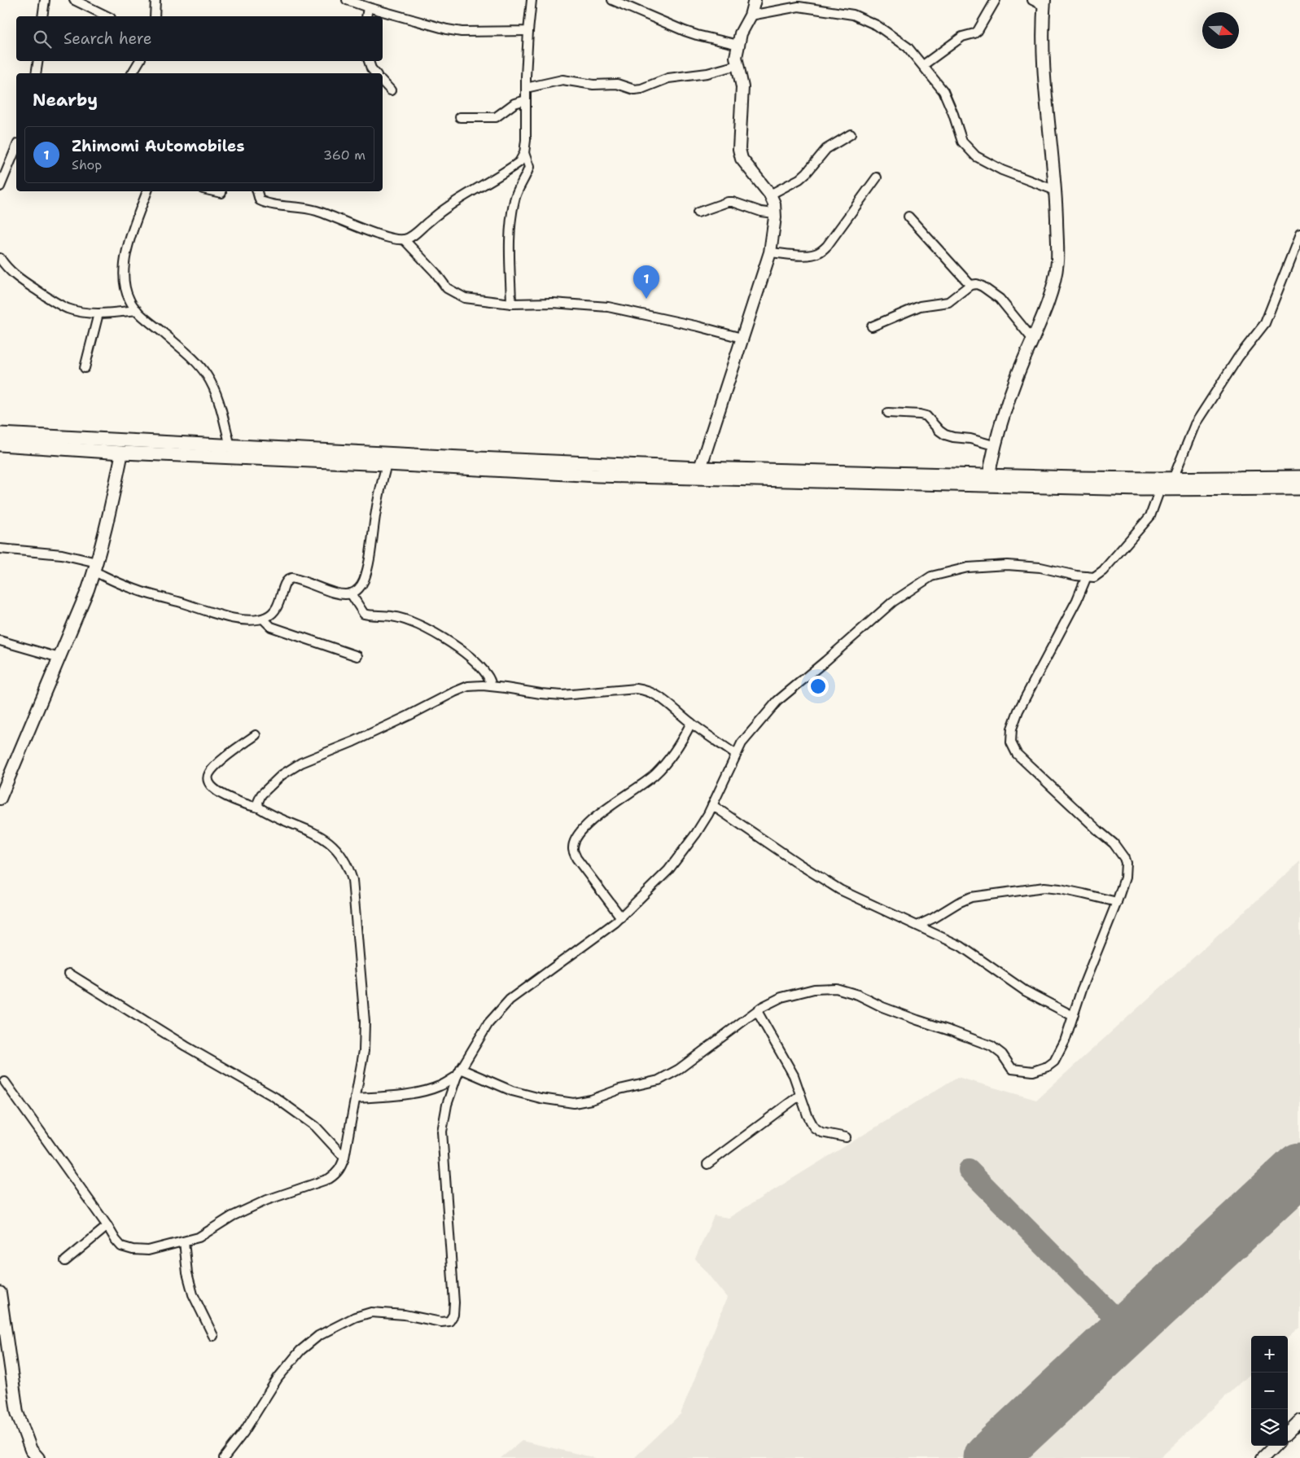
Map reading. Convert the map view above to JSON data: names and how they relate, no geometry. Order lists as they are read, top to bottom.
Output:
{
  "north": "right",
  "page": {
    "search": "Search here",
    "heading": "Nearby",
    "list": [
      {
        "mark": "1",
        "name": "Zhimomi Automobiles",
        "note": "Shop",
        "value": "360 m"
      }
    ],
    "pins": "1",
    "map_buttons": ["+", "−"]
  }
}
